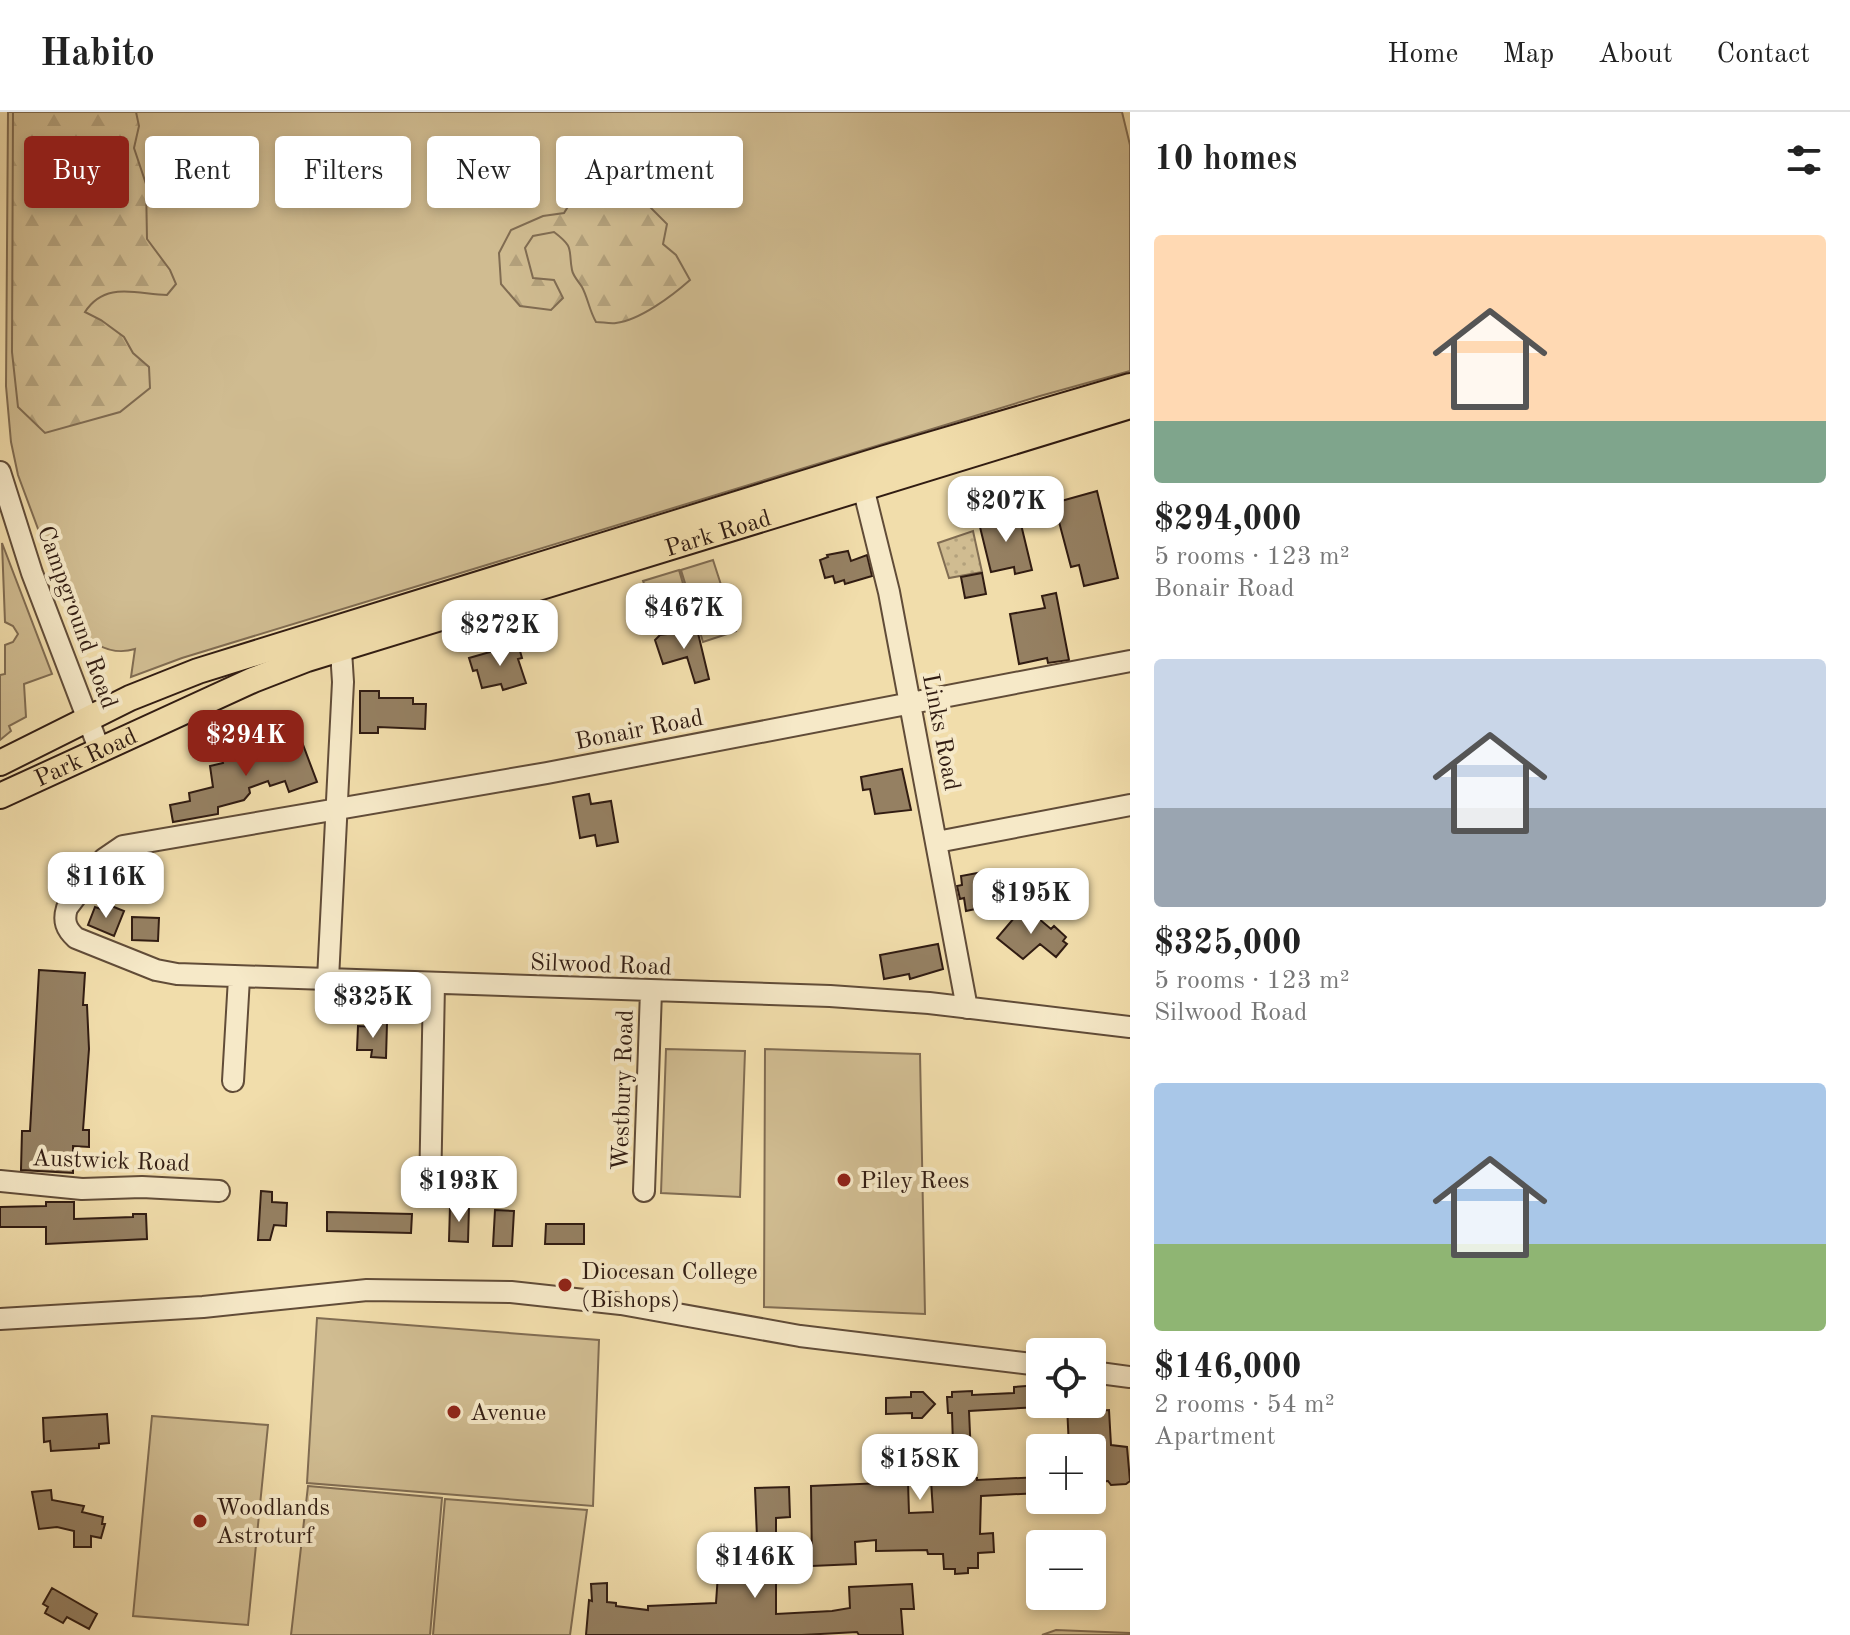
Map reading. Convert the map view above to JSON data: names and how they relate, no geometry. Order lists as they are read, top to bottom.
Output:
{
  "streets": {
    "main road": ["Park Road"],
    "street": [
      "Campground Road",
      "Bonair Road",
      "Links Road",
      "Silwood Road",
      "Westbury Road",
      "Austwick Road"
    ]
  },
  "crossings": [
    ["Park Road", "Campground Road"],
    ["Park Road", "Links Road"],
    ["Bonair Road", "Links Road"],
    ["Bonair Road", "Silwood Road"],
    ["Links Road", "Silwood Road"],
    ["Silwood Road", "Westbury Road"]
  ],
  "places": [
    "Piley Rees",
    "Diocesan College (Bishops)",
    "Avenue",
    "Woodlands Astroturf"
  ],
  "page": {
    "header": "Habito",
    "nav": [
      "Home",
      "Map",
      "About",
      "Contact"
    ],
    "heading": "10 homes",
    "chip": [
      "Buy",
      "Rent",
      "Filters",
      "New",
      "Apartment"
    ],
    "list": [
      {
        "name": "$294,000",
        "note": "5 rooms · 123 m² · Bonair Road"
      },
      {
        "name": "$325,000",
        "note": "5 rooms · 123 m² · Silwood Road"
      },
      {
        "name": "$146,000",
        "note": "2 rooms · 54 m² · Apartment"
      }
    ],
    "price": [
      "$207K",
      "$467K",
      "$272K",
      "$294K",
      "$116K",
      "$195K",
      "$325K",
      "$193K",
      "$158K",
      "$146K"
    ],
    "map_buttons": ["+", "−"]
  }
}
